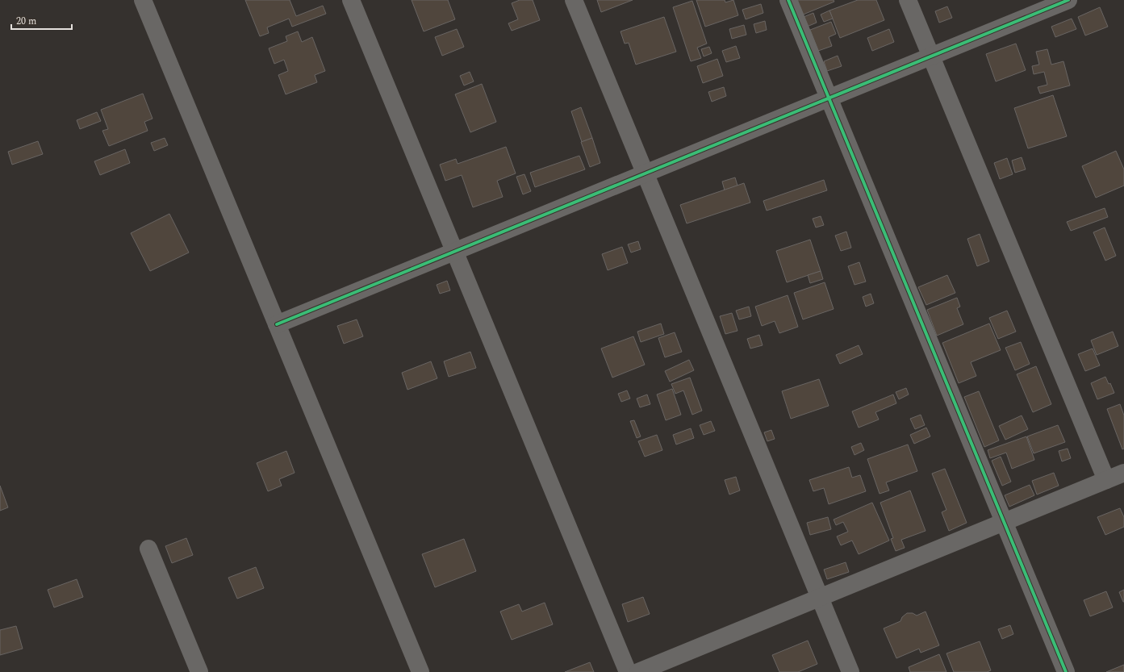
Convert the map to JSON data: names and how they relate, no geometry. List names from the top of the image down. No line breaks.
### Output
{"scale_bar":"20 m"}
